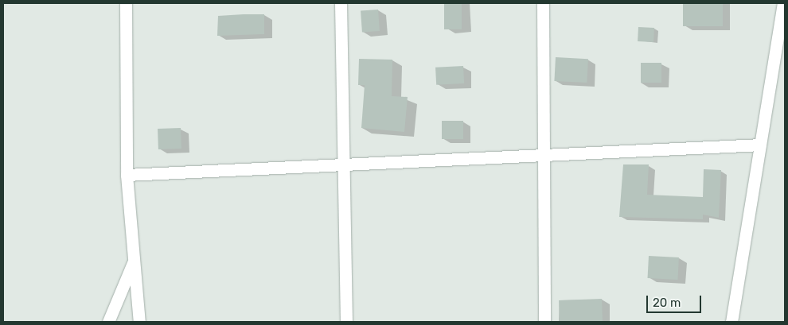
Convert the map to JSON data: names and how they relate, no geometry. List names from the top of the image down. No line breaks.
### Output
{"scale_bar":"20 m"}
